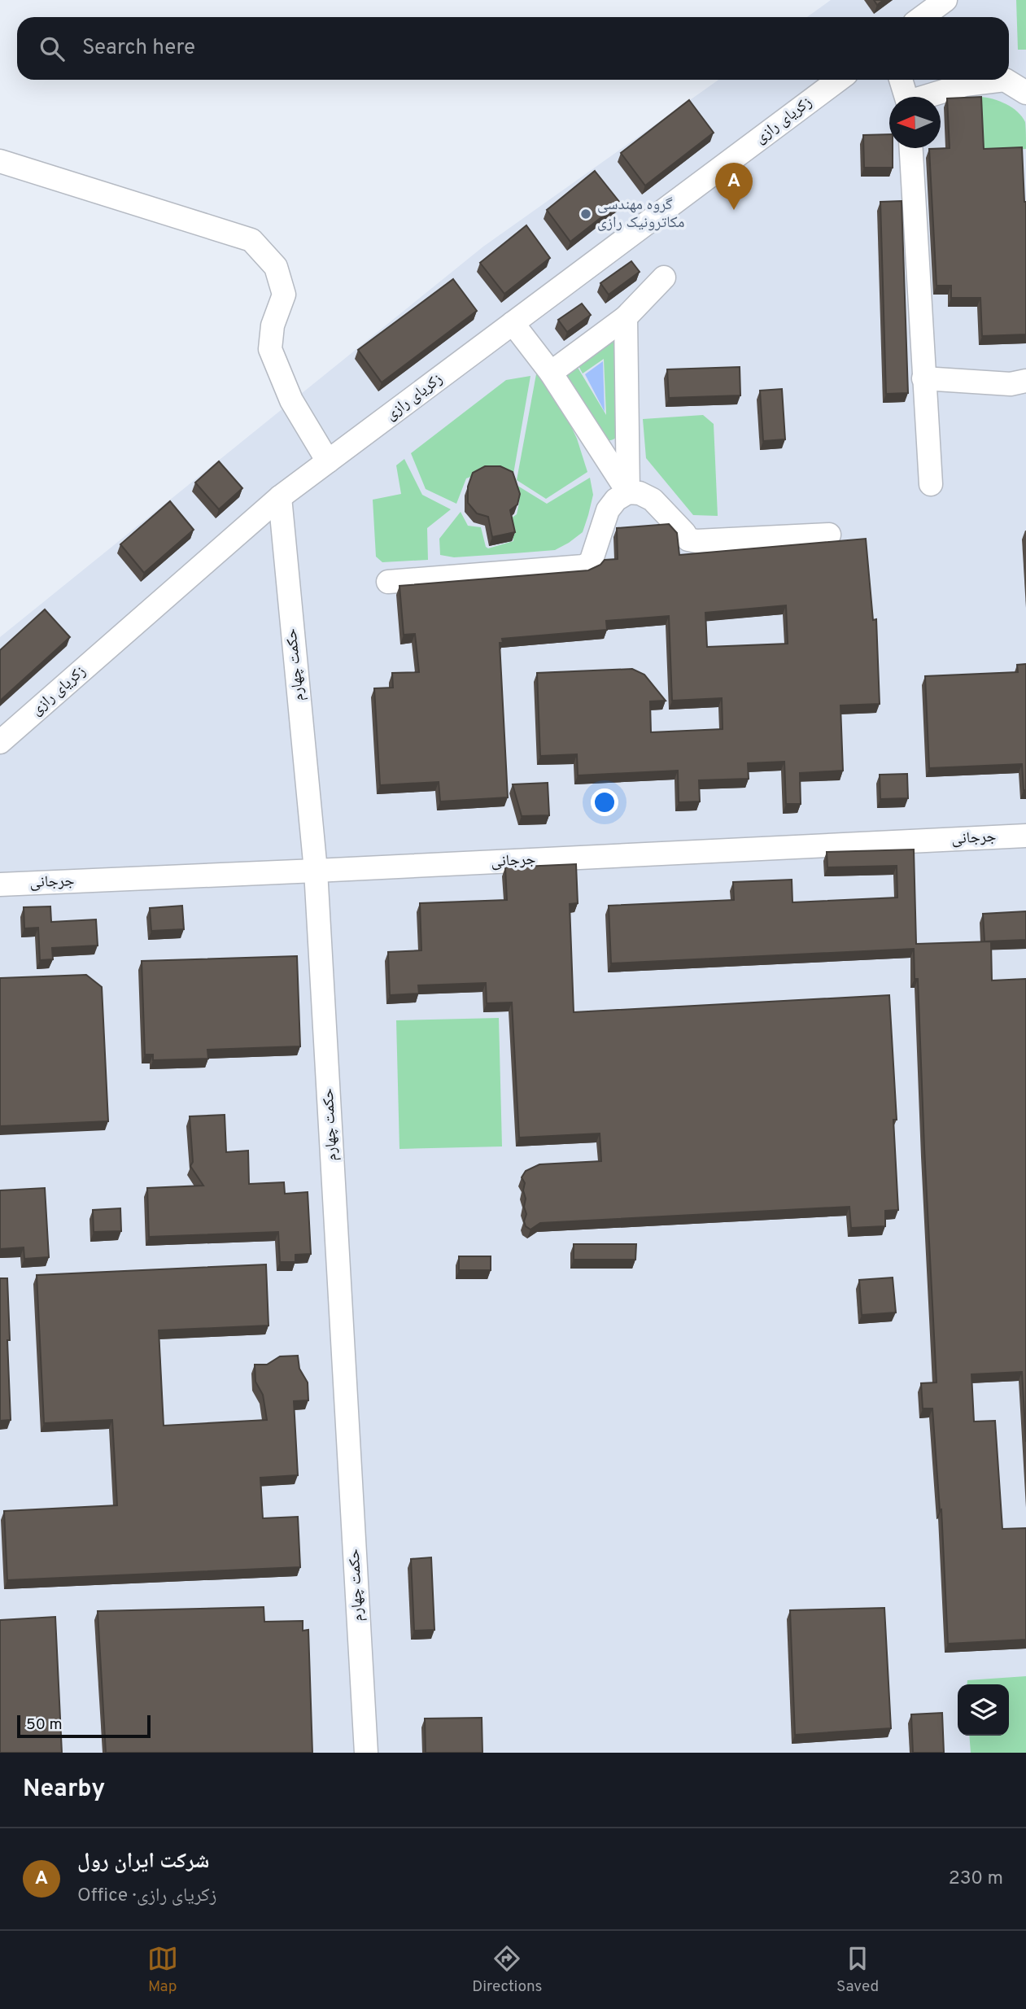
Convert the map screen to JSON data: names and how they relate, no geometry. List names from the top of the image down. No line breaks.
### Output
{"streets":{"street":["زکریای رازی","حکمت چهارم","جرجانی"]},"crossings":[["زکریای رازی","حکمت چهارم"],["حکمت چهارم","جرجانی"]],"places":["گروه مهندسی مکاترونیک رازی"],"scale_bar":"50 m","north":"left","page":{"search":"Search here","pins":"A","scale":"50 m","heading":"Nearby","list":[{"mark":"A","name":"شرکت ایران رول","note":"Office · زکریای رازی","value":"230 m"}],"nav":["Map","Directions","Saved"]}}
